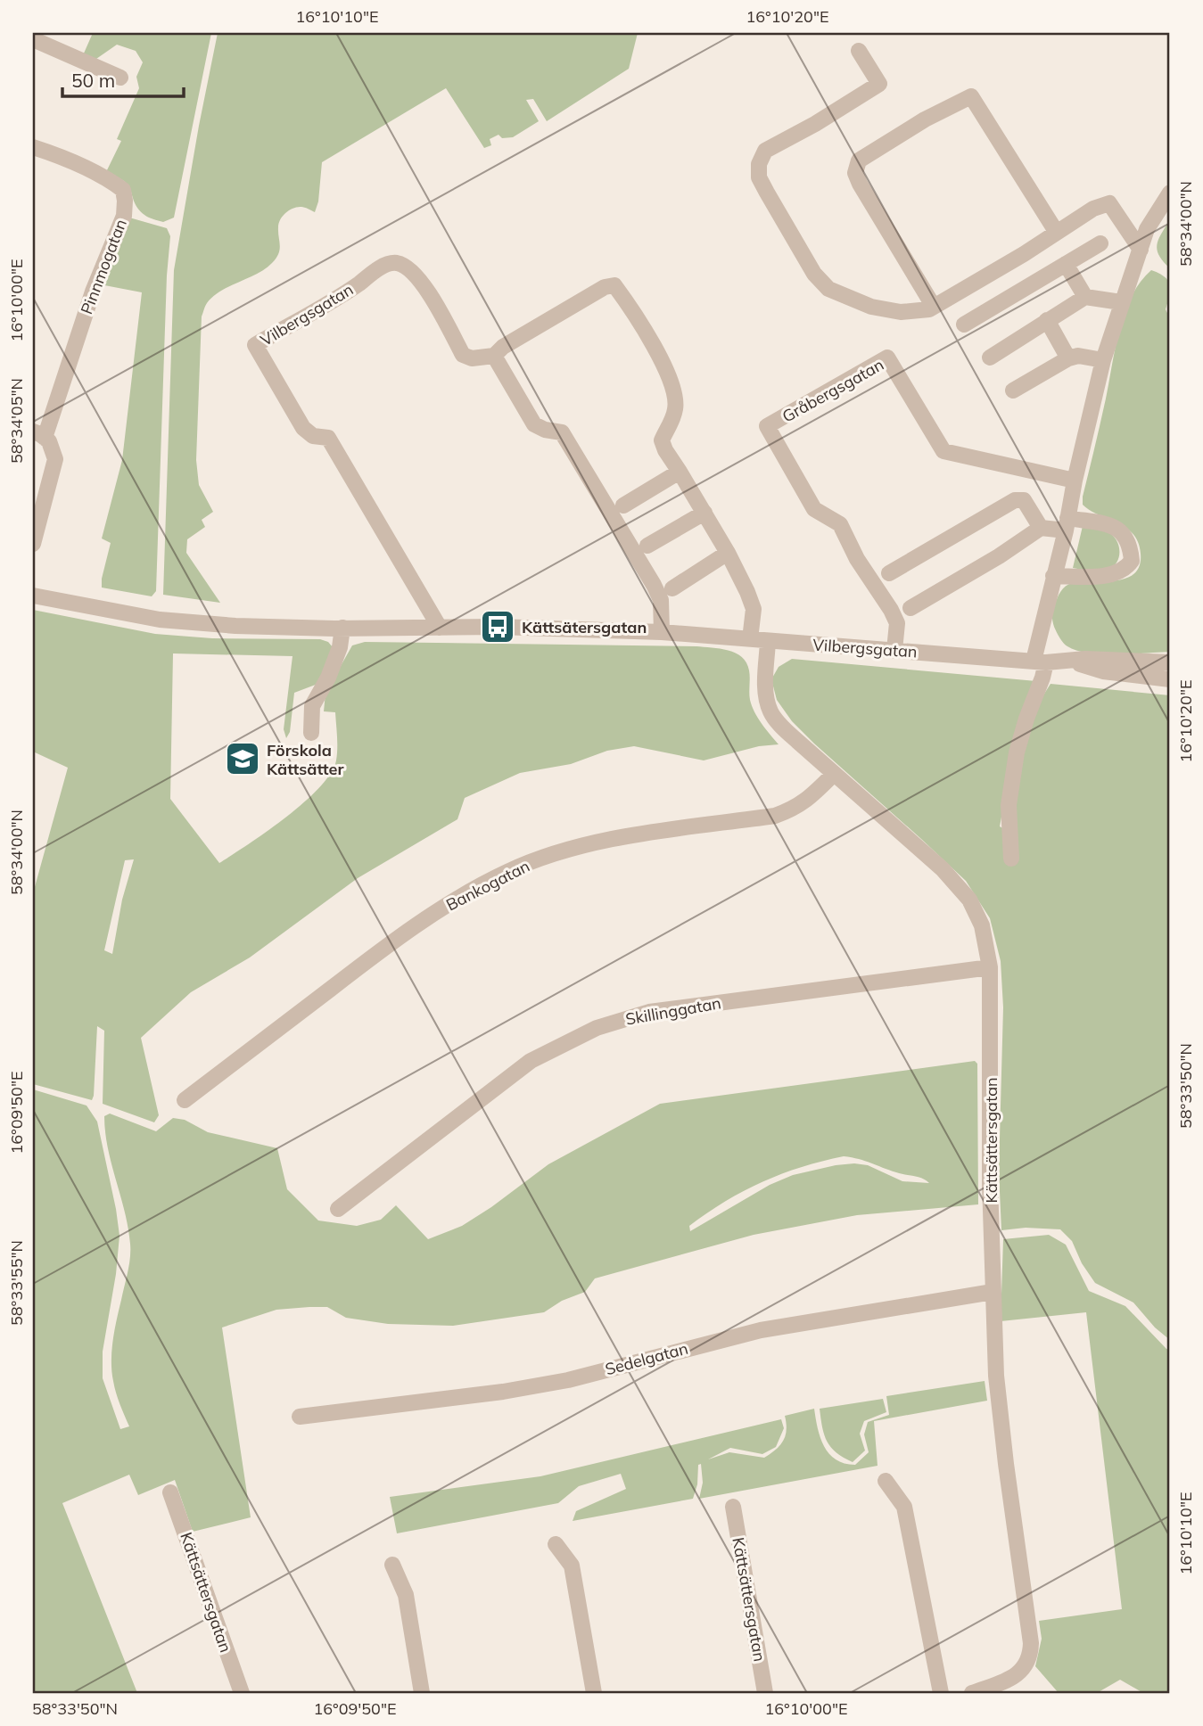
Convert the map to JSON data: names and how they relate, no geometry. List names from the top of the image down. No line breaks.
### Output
{"streets":{"street":["Pinnmogatan","Vilbergsgatan","Gråbergsgatan","Bankogatan","Skillinggatan","Kättsättersgatan","Sedelgatan"]},"crossings":[["Vilbergsgatan","Gråbergsgatan"],["Vilbergsgatan","Kättsättersgatan"],["Bankogatan","Kättsättersgatan"],["Skillinggatan","Kättsättersgatan"],["Kättsättersgatan","Sedelgatan"]],"places":{"bus stop":["Kättsätersgatan"],"school or university":["Förskola Kättsätter"]},"scale_bar":"50 m","coordinates":["16°10'10\"E","16°10'20\"E","58°34'00\"N","16°10'00\"E","58°34'05\"N","58°33'50\"N","16°09'50\"E","58°33'55\"N"]}
